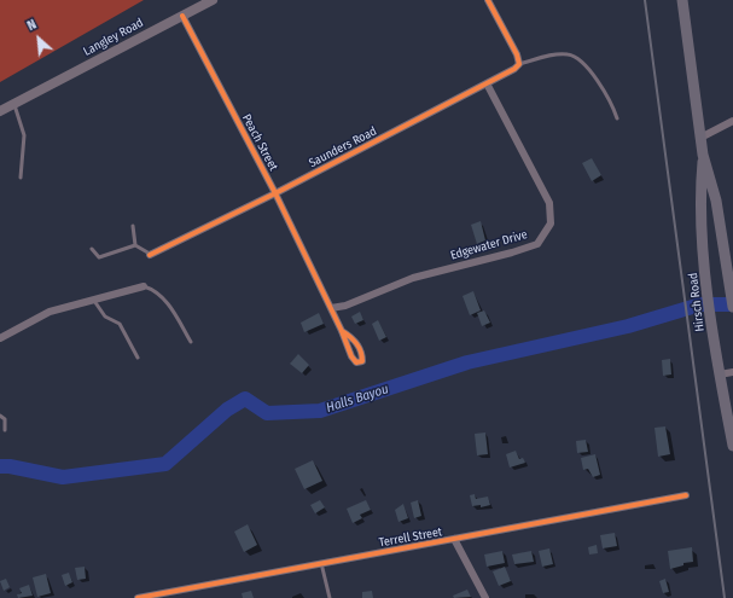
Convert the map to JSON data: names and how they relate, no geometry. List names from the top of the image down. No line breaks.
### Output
{"streets":{"main road":["Hirsch Road"],"street":["Langley Road","Peach Street","Saunders Road","Edgewater Drive","Terrell Street"]},"crossings":[["Langley Road","Peach Street"],["Peach Street","Saunders Road"],["Peach Street","Edgewater Drive"],["Saunders Road","Edgewater Drive"]],"water":["Halls Bayou"],"north":"top left"}
